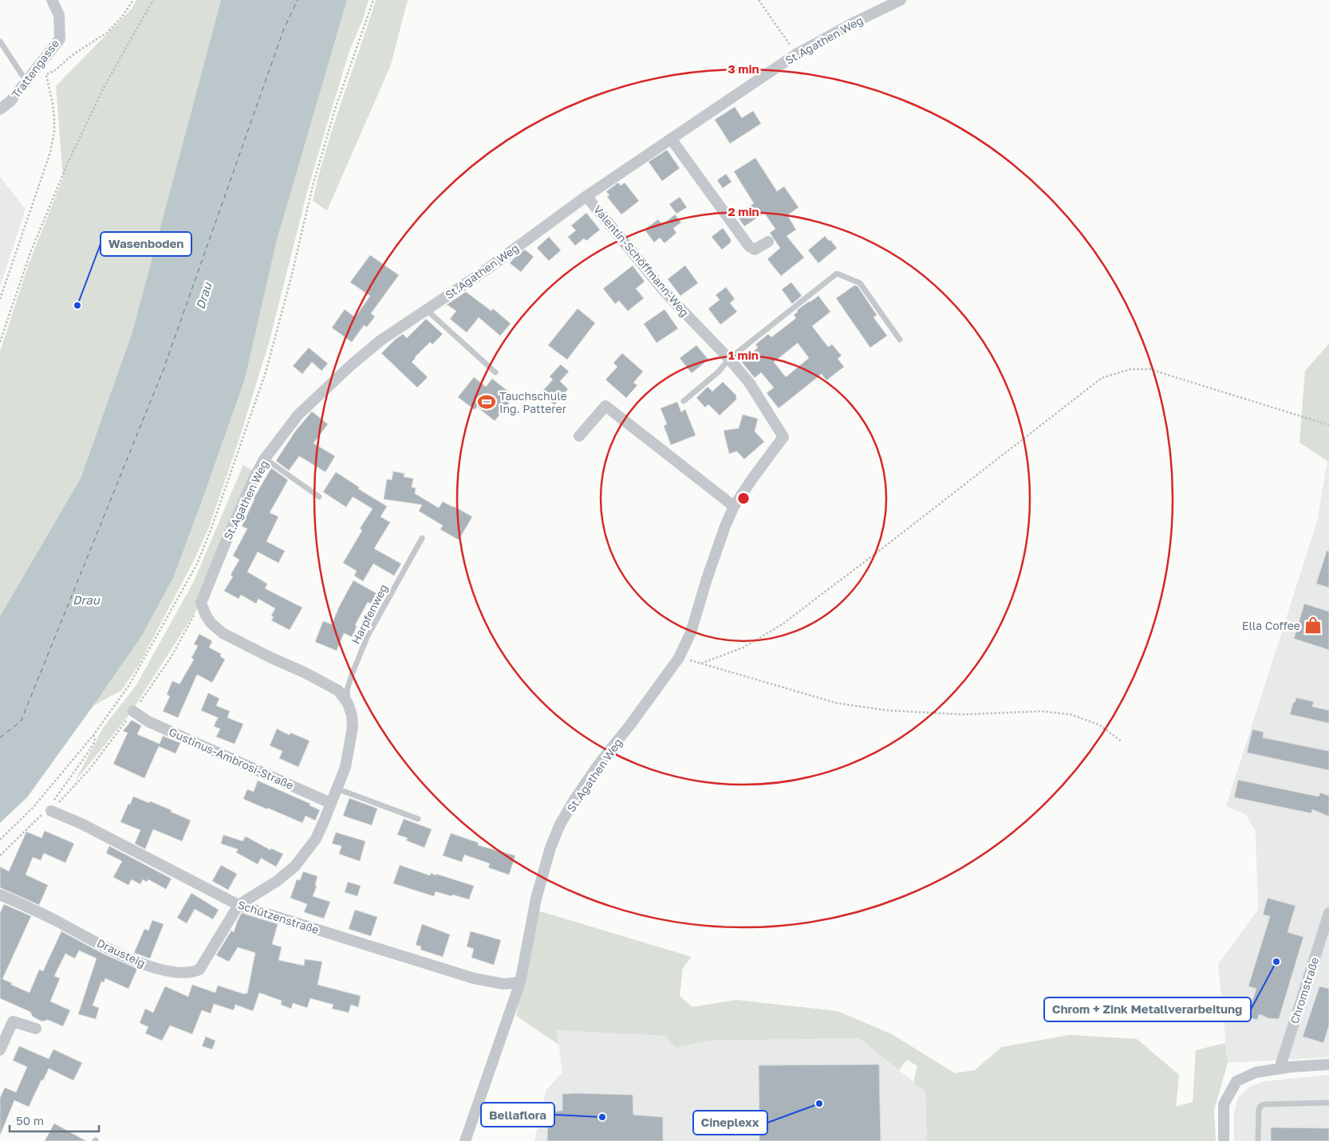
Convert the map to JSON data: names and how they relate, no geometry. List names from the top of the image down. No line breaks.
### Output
{"streets":{"street":["St.Agathen Weg","Trattengasse","Valentin-Schöffmann-Weg","Gustinus-Ambrosi-Straße","Schützenstraße","Drausteig","Chromstraße"],"lane":["Harpfenweg"]},"crossings":[["St.Agathen Weg","Valentin-Schöffmann-Weg"],["St.Agathen Weg","Schützenstraße"],["Schützenstraße","Drausteig"]],"water":["Drau"],"places":{"other":["Wasenboden","Chrom + Zink Metallverarbeitung","Cineplexx","Bellaflora"],"sports":["Tauchschule Ing. Patterer"],"shop":["Ella Coffee"]},"scale_bar":"50 m","rings":["3 min","2 min","1 min"]}
